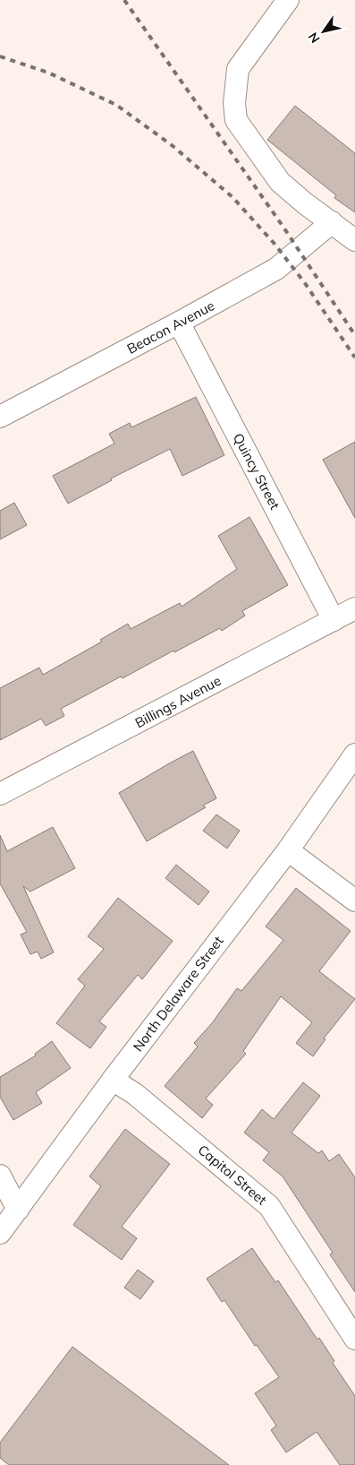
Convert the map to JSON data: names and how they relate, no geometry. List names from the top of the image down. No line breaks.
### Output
{"streets":{"street":["Beacon Avenue","Quincy Street","Billings Avenue","North Delaware Street","Capitol Street"]},"crossings":[["Beacon Avenue","Quincy Street"],["Quincy Street","Billings Avenue"],["North Delaware Street","Capitol Street"]],"north":"bottom left"}
